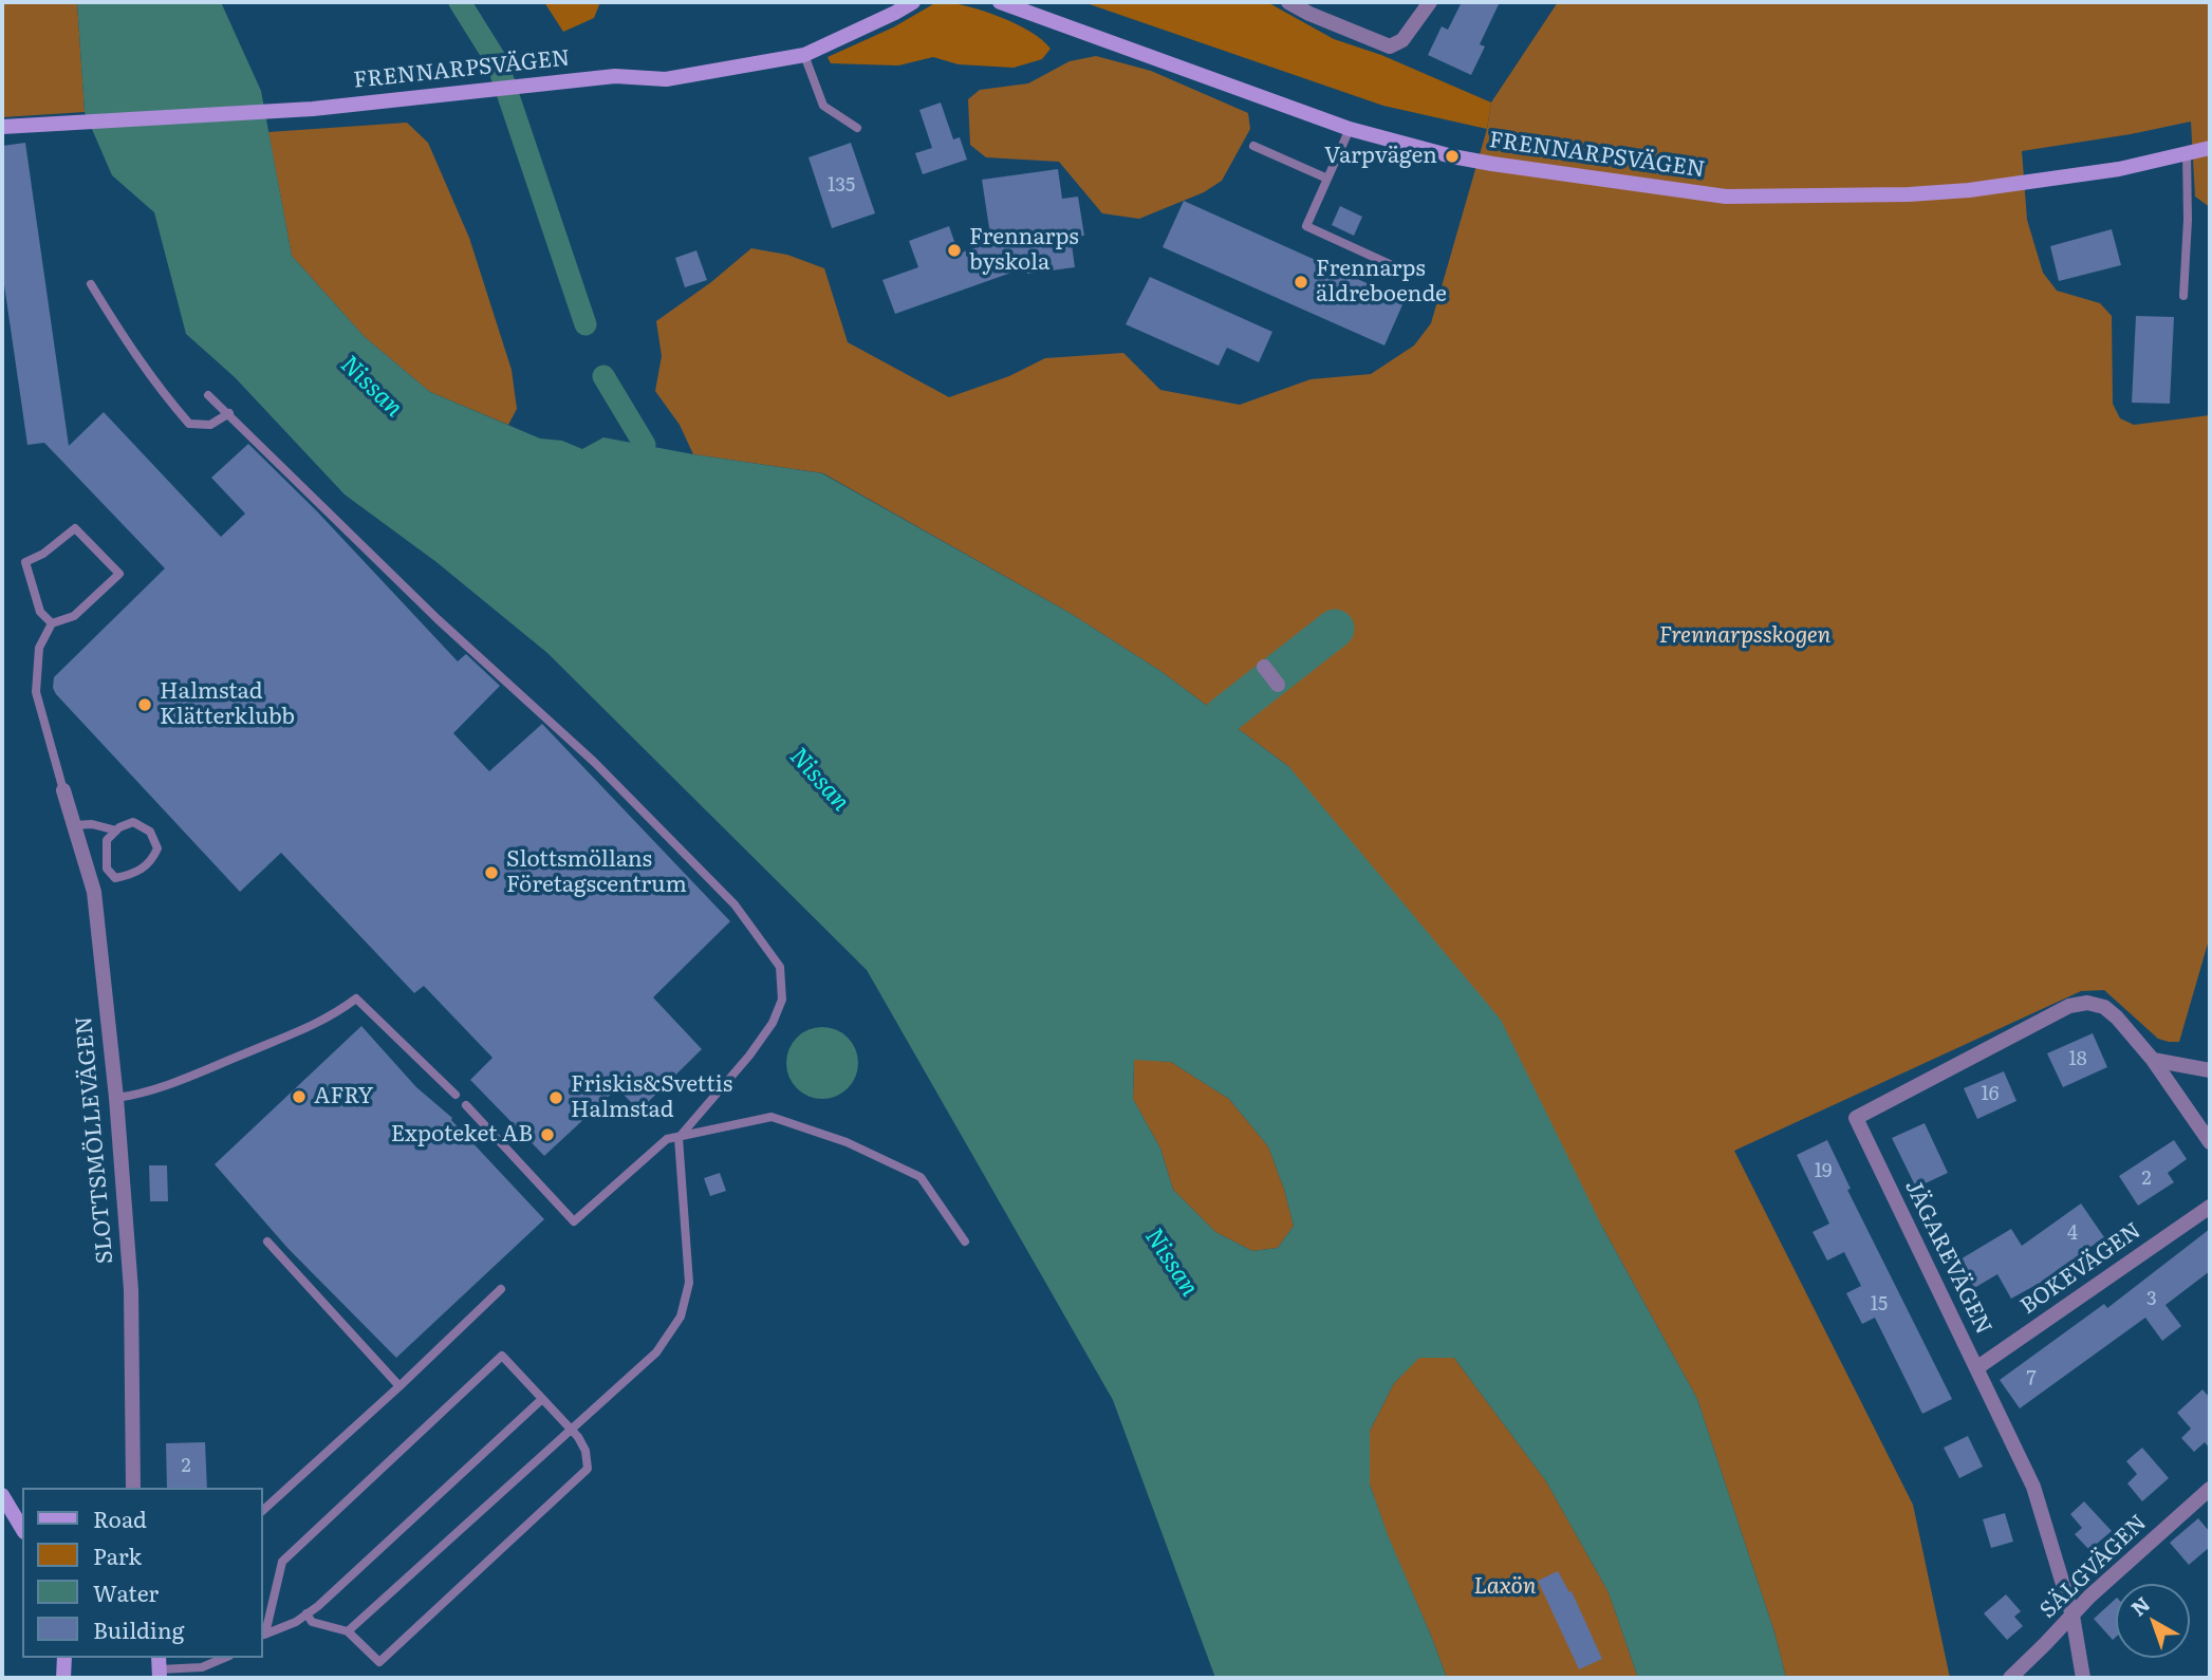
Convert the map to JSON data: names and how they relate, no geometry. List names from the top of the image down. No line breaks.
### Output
{"streets":{"street":["FRENNARPSVÄGEN","SLOTTSMÖLLEVÄGEN","JÄGAREVÄGEN","BOKEVÄGEN","SÄLGVÄGEN"]},"crossings":[["JÄGAREVÄGEN","BOKEVÄGEN"],["JÄGAREVÄGEN","SÄLGVÄGEN"]],"water":["Nissan"],"parks":["Frennarpsskogen","Laxön"],"places":["Varpvägen","Frennarps byskola","Frennarps äldreboende","Halmstad Klätterklubb","Slottsmöllans Företagscentrum","AFRY","Friskis&Svettis Halmstad","Expoteket AB"],"house_numbers":["135","18","16","19","2","4","3","15","7","2"],"legend":["Road","Park","Water","Building"],"north":"top left"}
